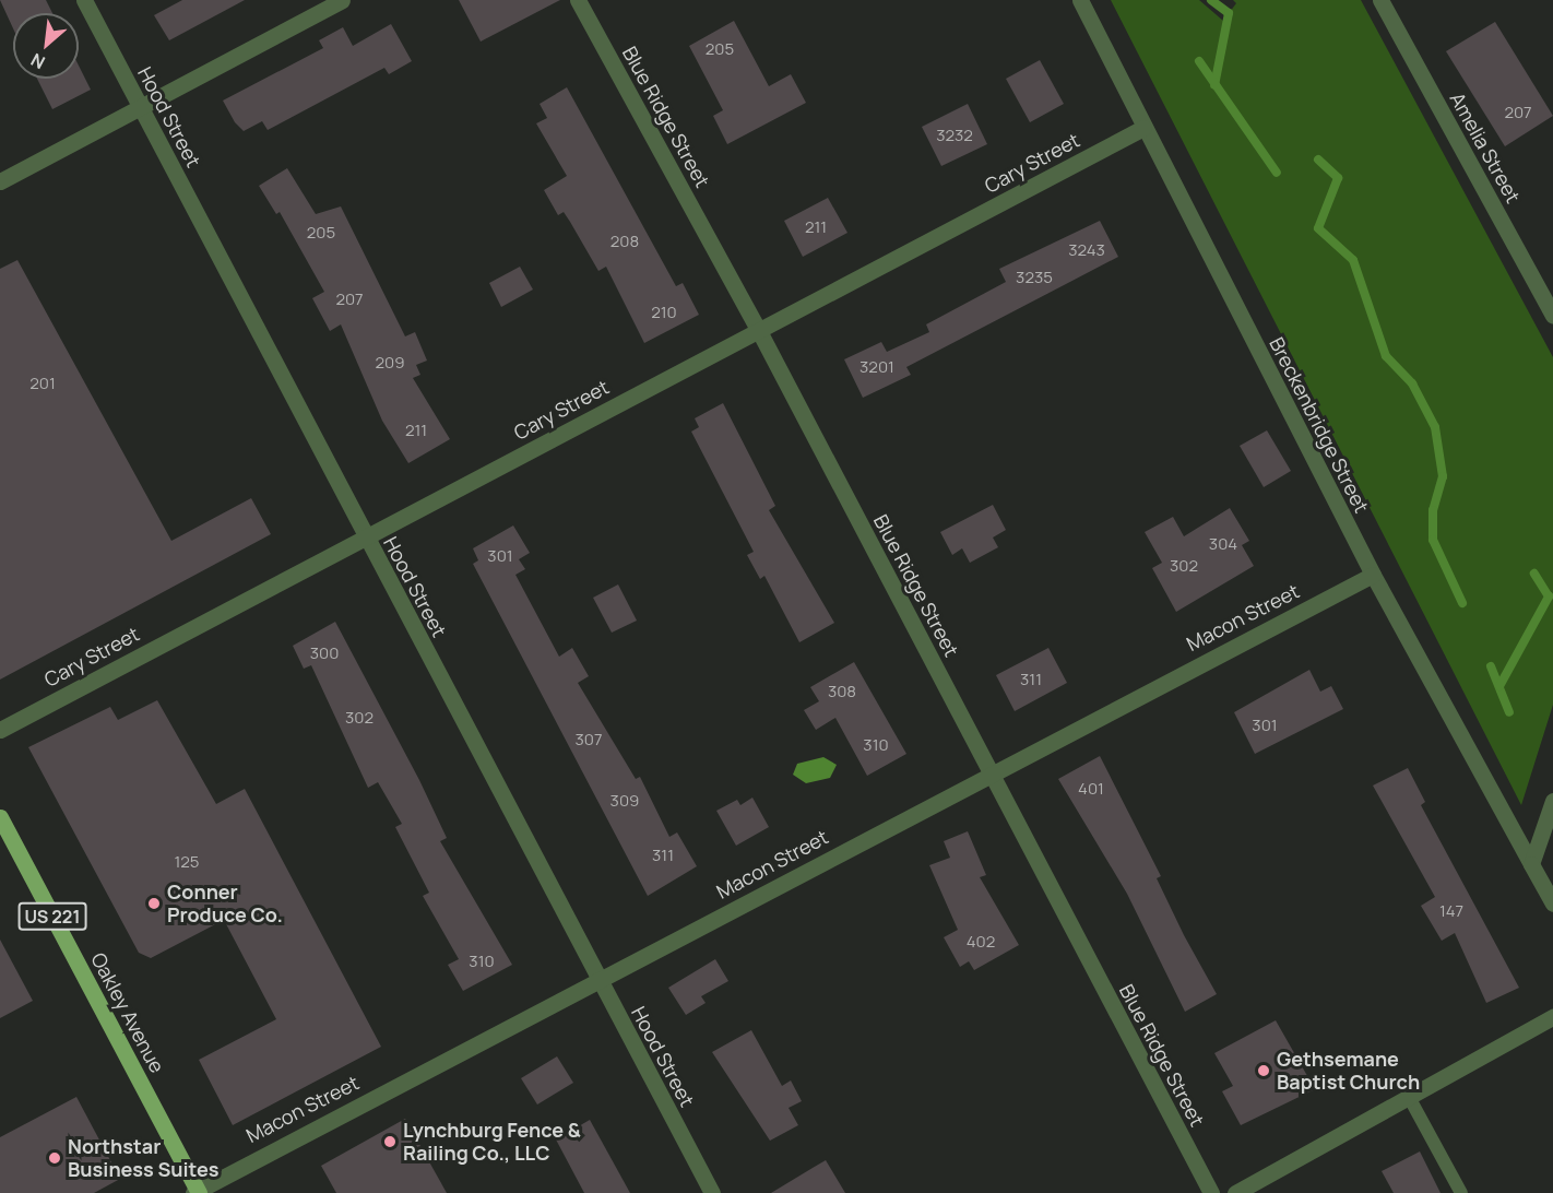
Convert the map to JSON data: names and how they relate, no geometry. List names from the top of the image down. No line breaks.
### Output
{"streets":{"main road":["US 221","Oakley Avenue"],"street":["Hood Street","Blue Ridge Street","Amelia Street","Cary Street","Breckenbridge Street","Macon Street"]},"crossings":[["Hood Street","Cary Street"],["Hood Street","Macon Street"],["Blue Ridge Street","Cary Street"],["Blue Ridge Street","Macon Street"],["Cary Street","Breckenbridge Street"],["Breckenbridge Street","Macon Street"],["Macon Street","Oakley Avenue"]],"places":["Conner Produce Co.","Gethsemane Baptist Church","Lynchburg Fence & Railing Co., LLC","Northstar Business Suites"],"house_numbers":["205","207","3232","211","205","208","3243","3235","207","210","209","3201","201","211","304","301","302","300","311","308","302","301","307","310","401","309","311","125","147","402","310"],"north":"bottom left"}
